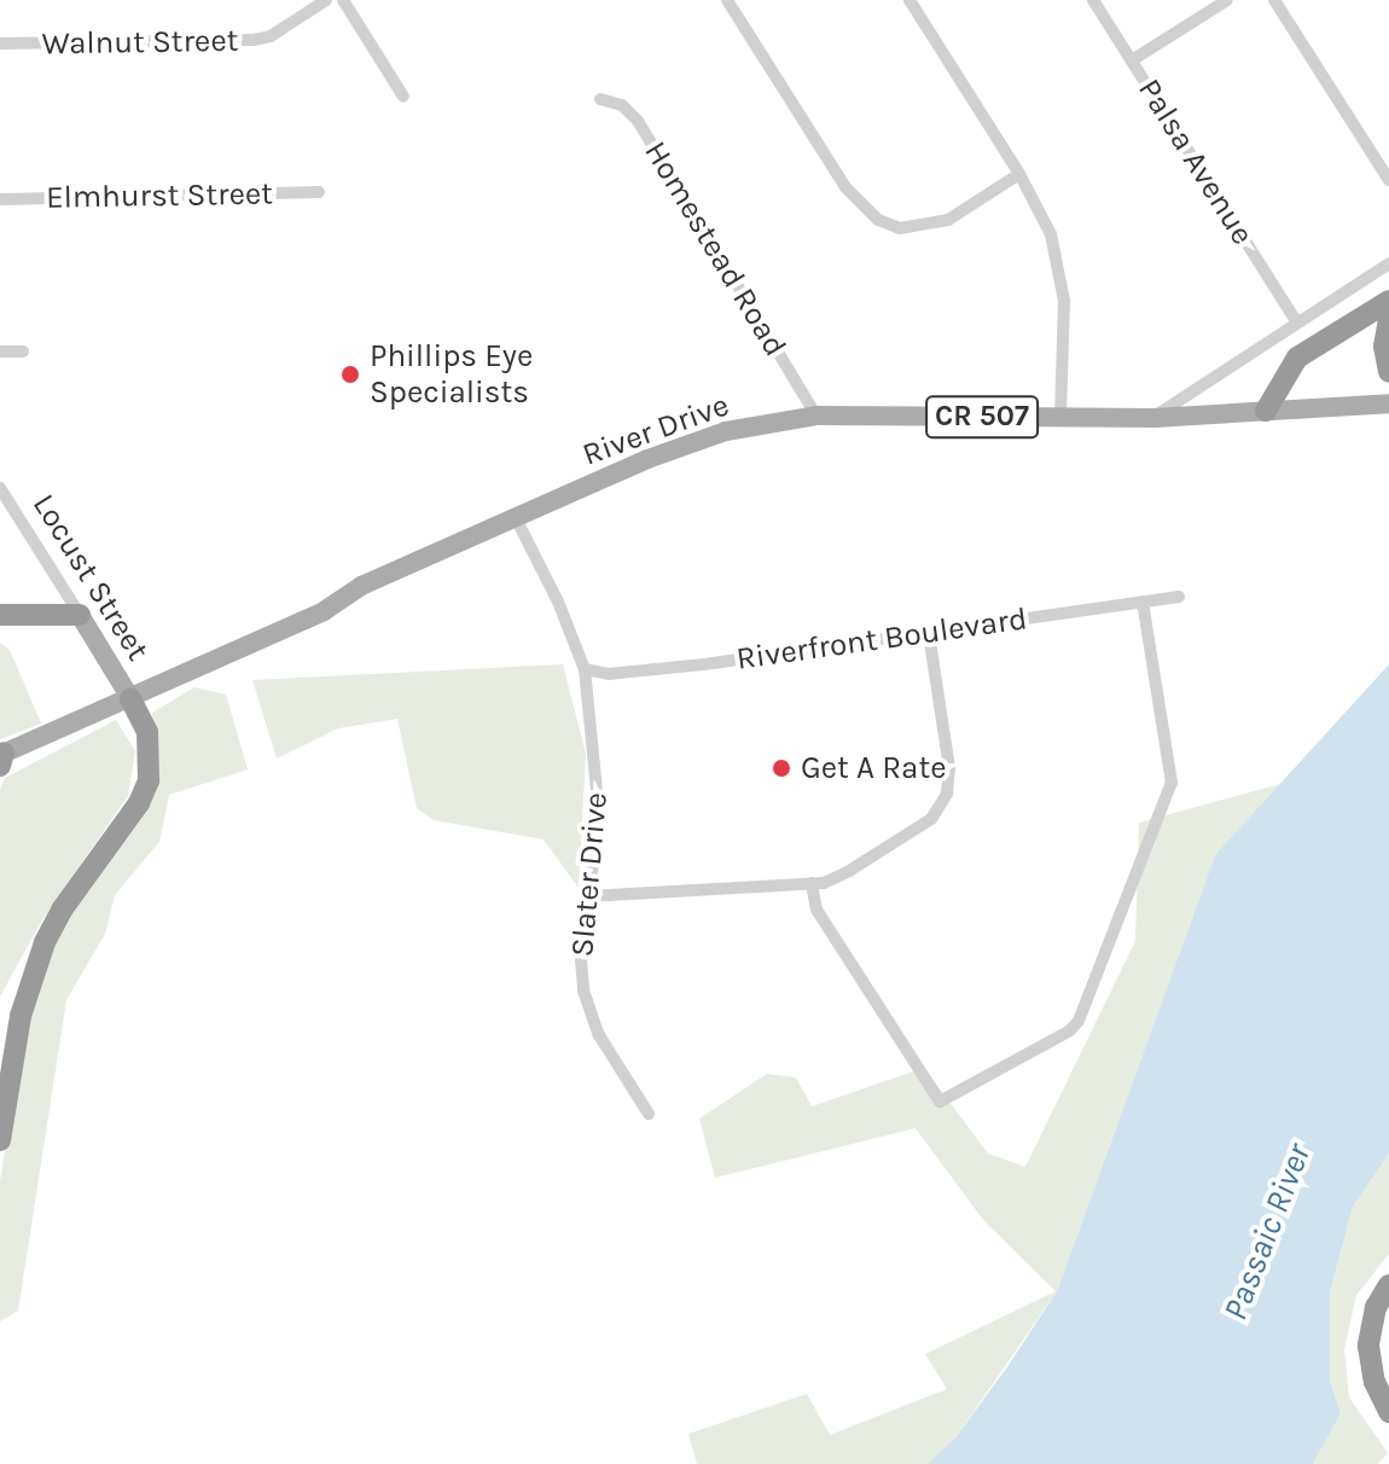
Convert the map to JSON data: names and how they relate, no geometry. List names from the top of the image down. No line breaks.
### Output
{"streets":{"main road":["CR 507","River Drive","Locust Street"],"street":["Walnut Street","Palsa Avenue","Elmhurst Street","Homestead Road","Riverfront Boulevard","Slater Drive"]},"crossings":[["Homestead Road","River Drive"],["River Drive","Locust Street"],["River Drive","Slater Drive"],["Riverfront Boulevard","Slater Drive"]],"water":["Passaic River"],"places":["Phillips Eye Specialists","Get A Rate"]}
